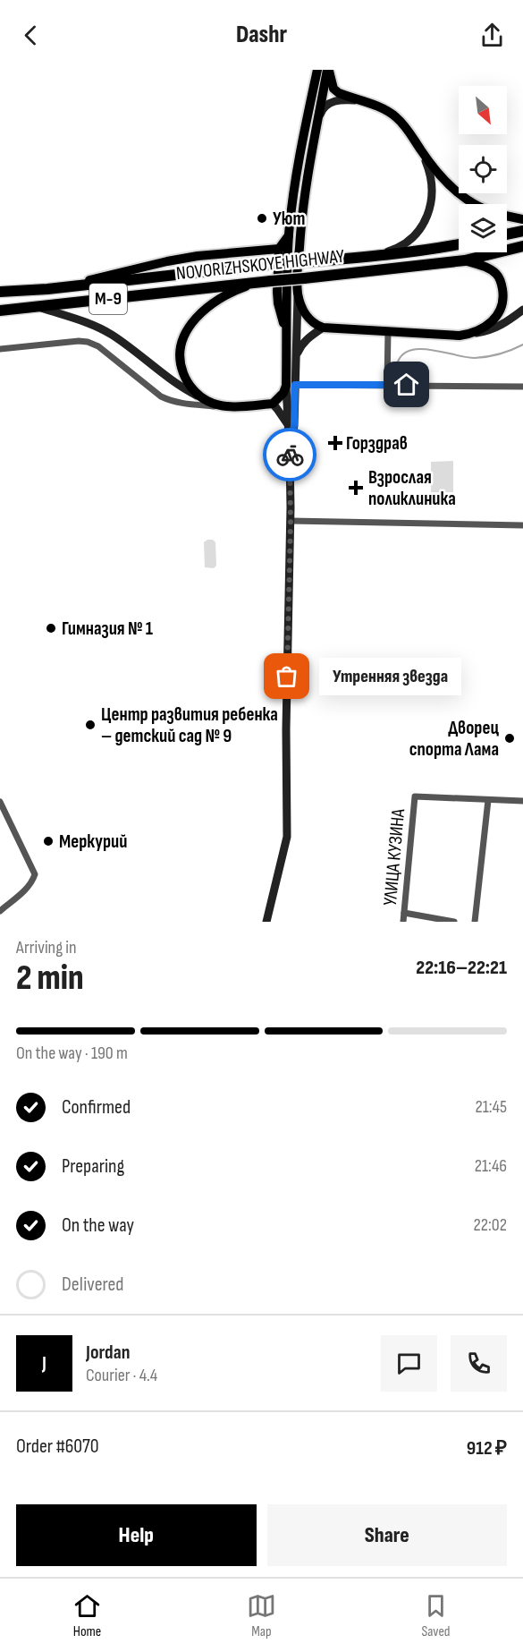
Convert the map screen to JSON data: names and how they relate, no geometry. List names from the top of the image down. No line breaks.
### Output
{"streets":{"highway":["NOVORIZHSKOYE HIGHWAY","М-9"],"street":["УЛИЦА КУЗИНА"]},"crossings":[["NOVORIZHSKOYE HIGHWAY","М-9"]],"places":{"other":["Уют","Гимназия № 1","Утренняя звезда","Центр развития ребенка – детский сад № 9","Дворец спорта Лама","Меркурий"],"health":["Горздрав","Взрослая поликлиника"]},"north":"bottom right","page":{"header":"Dashr","bubble":"Утренняя звезда","heading":["2 min","Arriving in","22:16–22:21"],"panel":["Jordan","Courier · 4.4","Order #6070","912 ₽"],"bar":"On the way · 190 m","list":[["Confirmed","21:45"],["Preparing","21:46"],["On the way","22:02"],"Delivered"],"round":"J","buttons":["Help","Share"],"tabs":["Home","Map","Saved"]}}
